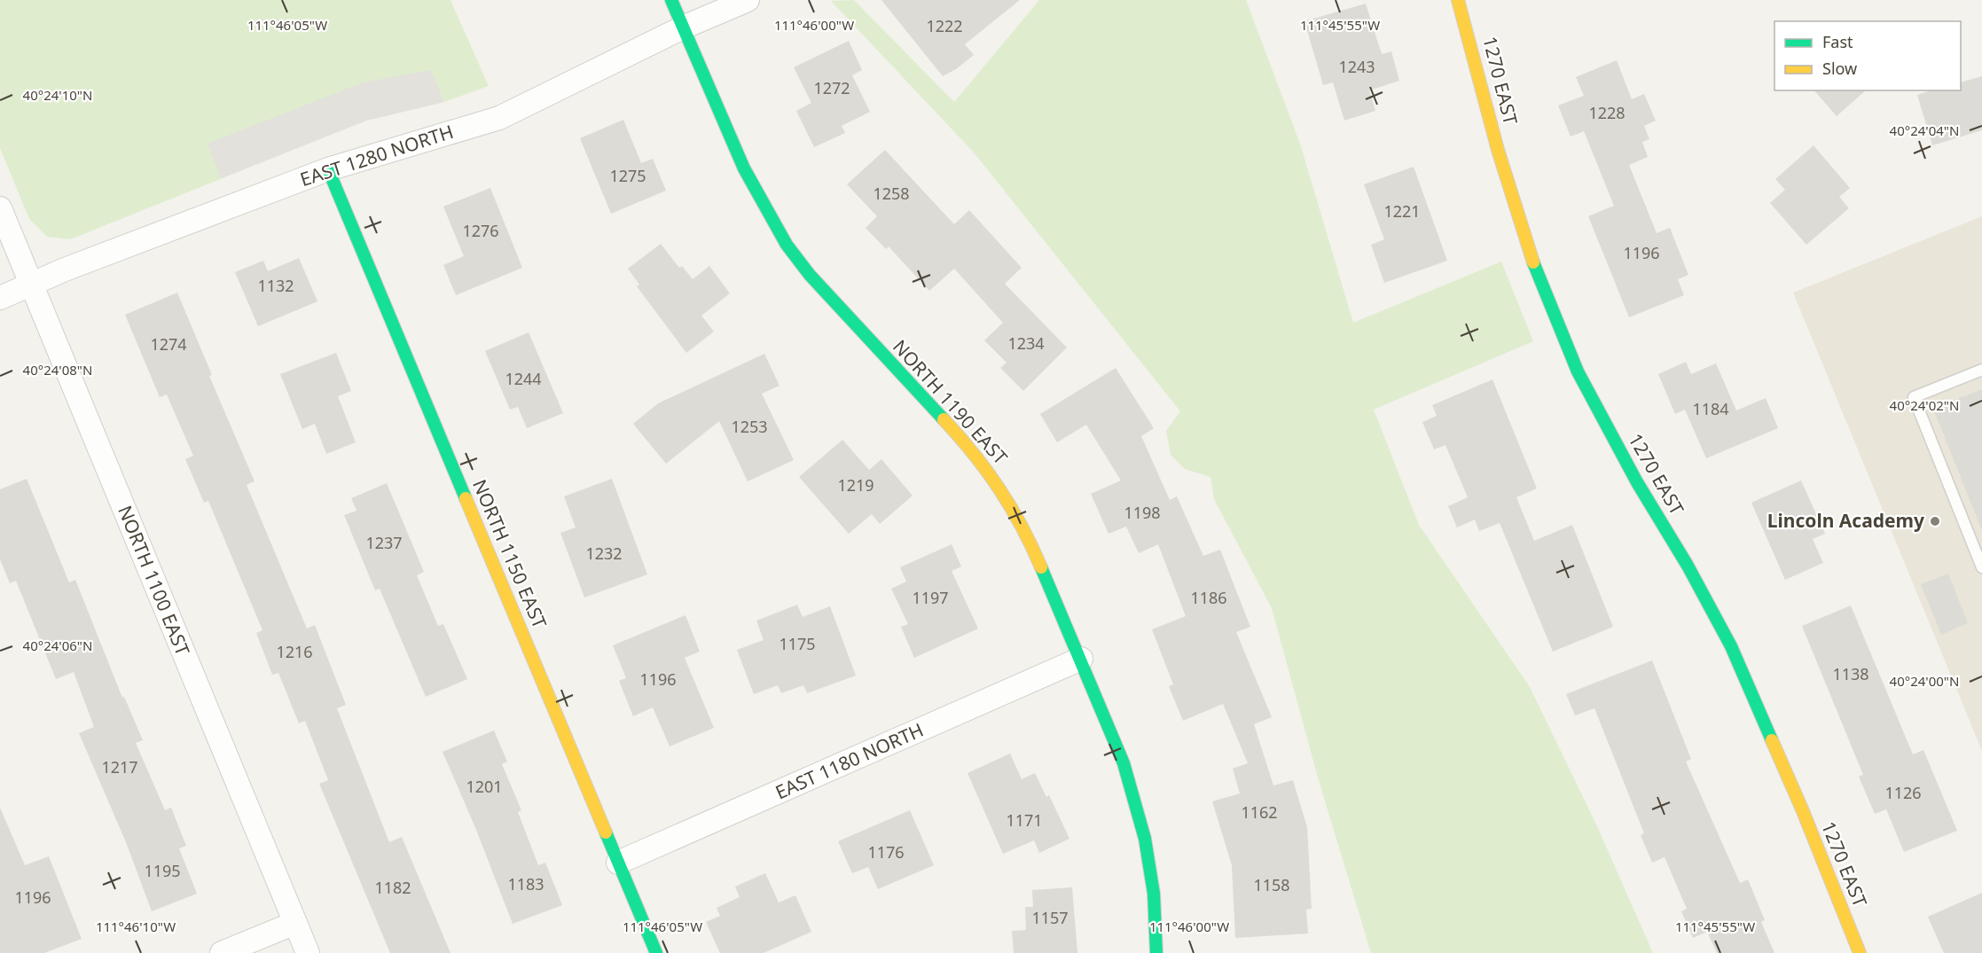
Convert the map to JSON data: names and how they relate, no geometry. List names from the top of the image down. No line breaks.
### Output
{"streets":{"street":["1270 EAST","EAST 1280 NORTH","NORTH 1190 EAST","NORTH 1150 EAST","NORTH 1100 EAST","EAST 1180 NORTH"]},"crossings":[["EAST 1280 NORTH","NORTH 1190 EAST"],["EAST 1280 NORTH","NORTH 1150 EAST"],["EAST 1280 NORTH","NORTH 1100 EAST"],["NORTH 1190 EAST","EAST 1180 NORTH"],["NORTH 1150 EAST","EAST 1180 NORTH"]],"places":["Lincoln Academy"],"house_numbers":["1222","1243","1272","1228","1275","1258","1221","1276","1196","1132","1234","1274","1244","1184","1253","1219","1198","1237","1232","1197","1186","1175","1216","1138","1196","1217","1201","1126","1162","1171","1176","1195","1183","1158","1182","1196","1157"],"legend":["Fast","Slow"],"coordinates":["111°46'05\"W","111°46'00\"W","111°45'55\"W","40°24'10\"N","40°24'04\"N","40°24'08\"N","40°24'02\"N","40°24'06\"N","40°24'00\"N","111°46'10\"W"]}
